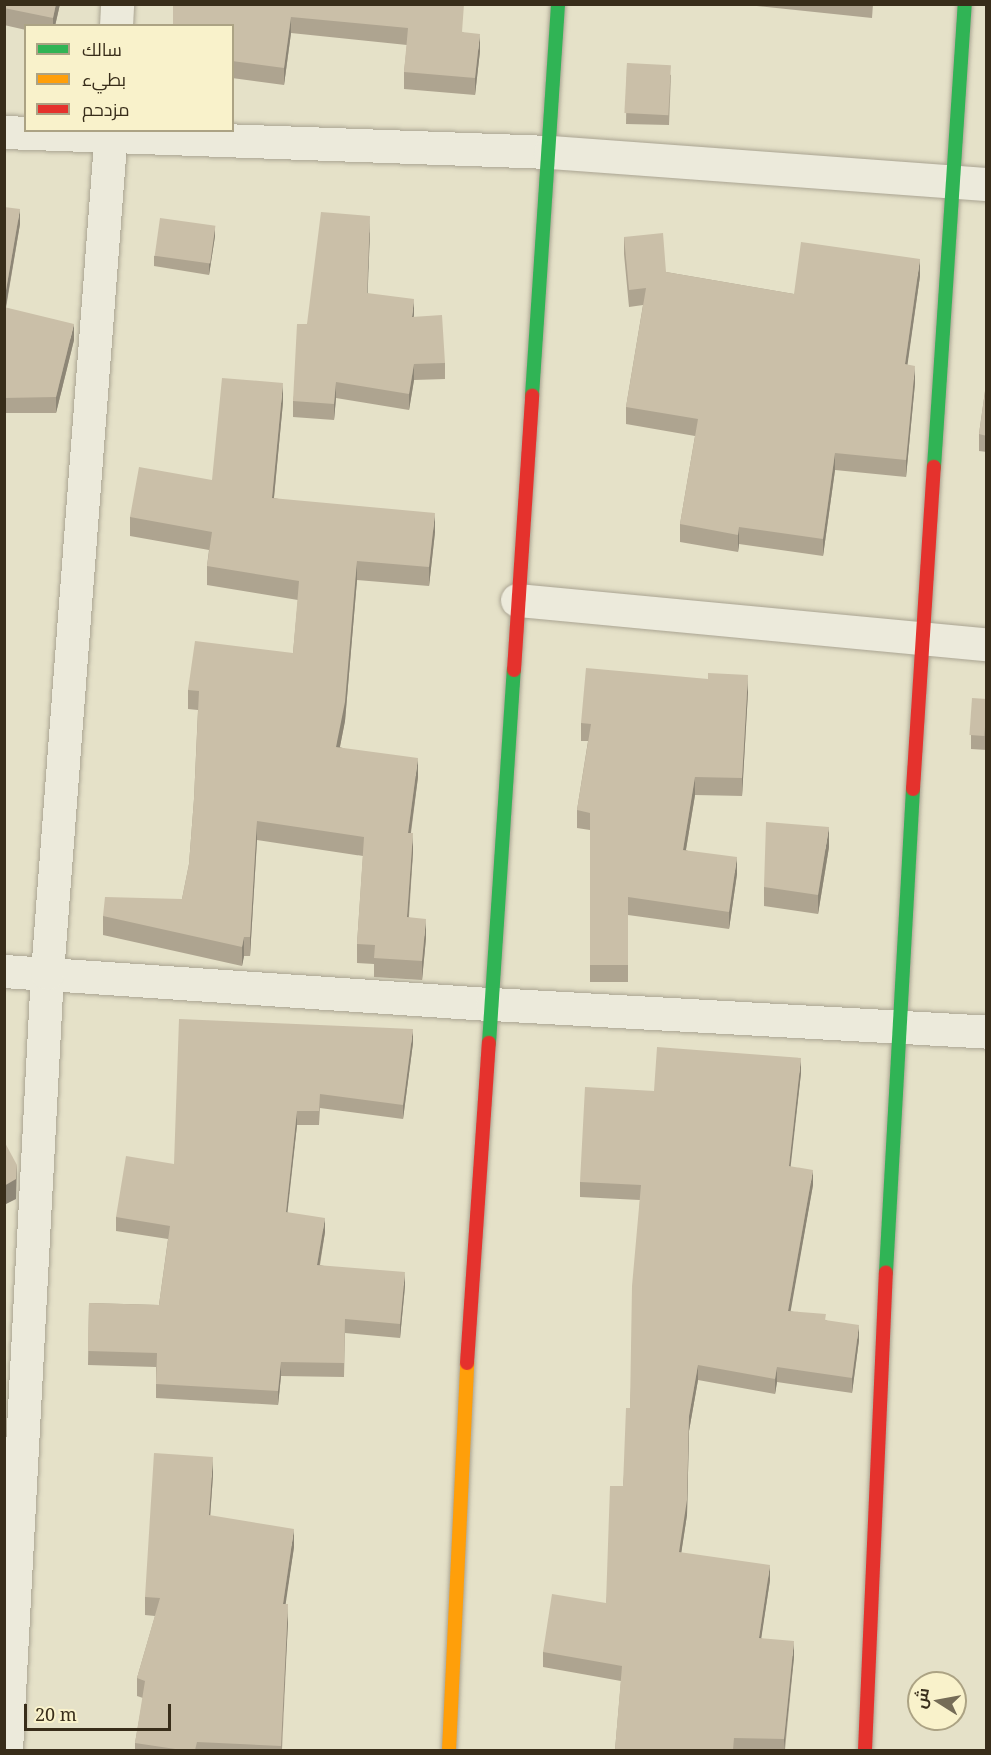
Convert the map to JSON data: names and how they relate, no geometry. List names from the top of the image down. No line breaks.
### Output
{"legend":["سالك","بطيء","مزدحم"],"scale_bar":"20 m","north":"left"}
